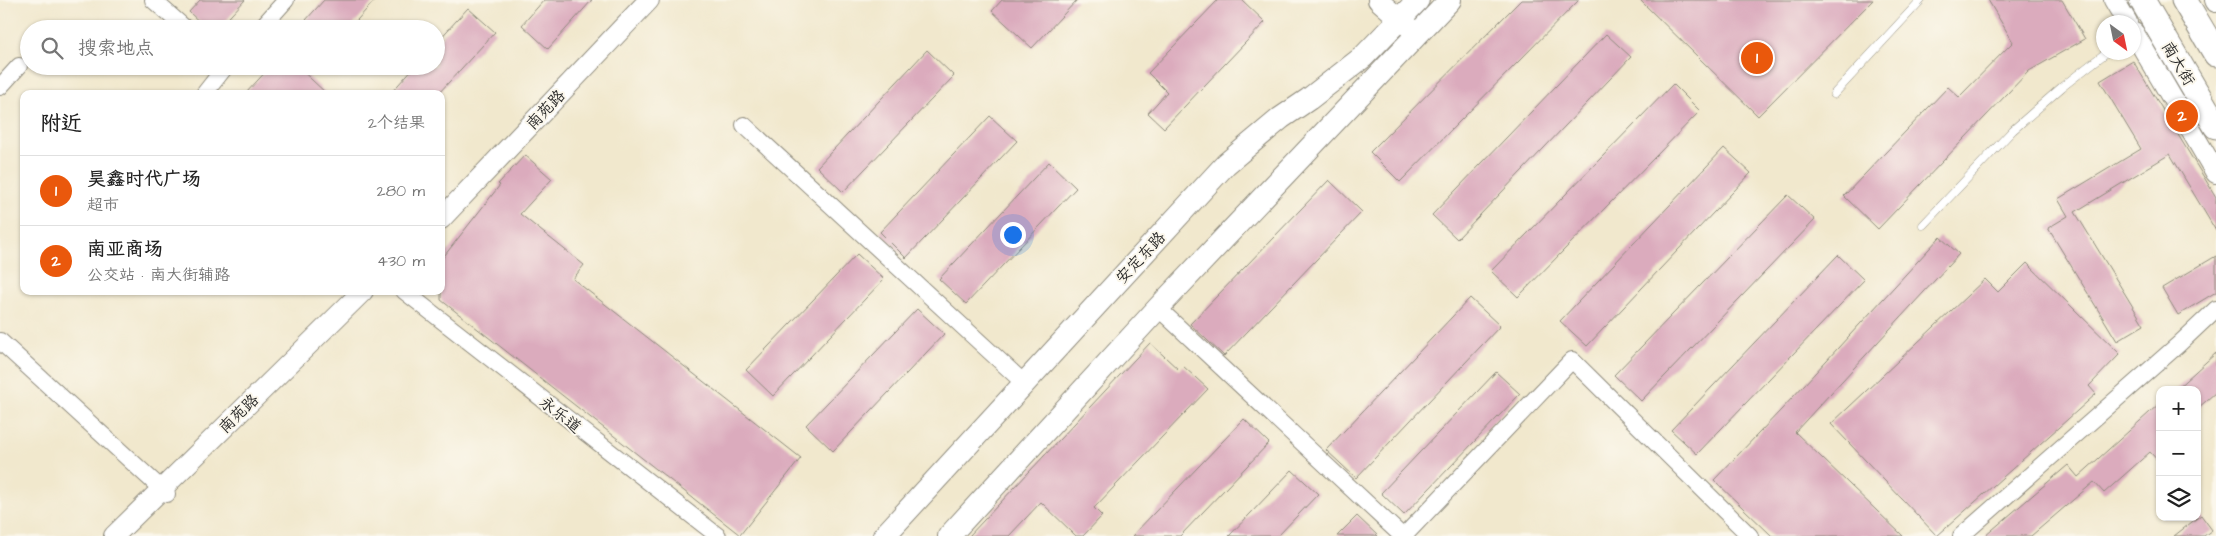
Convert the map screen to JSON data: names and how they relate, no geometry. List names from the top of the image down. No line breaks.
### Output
{"streets":{"main road":["南大街","安定东路"],"street":["南苑路","永乐道"]},"north":"bottom right","page":{"search":"搜索地点","pins":["1","2"],"heading":["附近","2个结果"],"list":[{"mark":"1","name":"昊鑫时代广场","note":"超市","value":"280 m"},{"mark":"2","name":"南亚商场","note":"公交站 · 南大街辅路","value":"430 m"}],"map_buttons":["+","−"]}}
